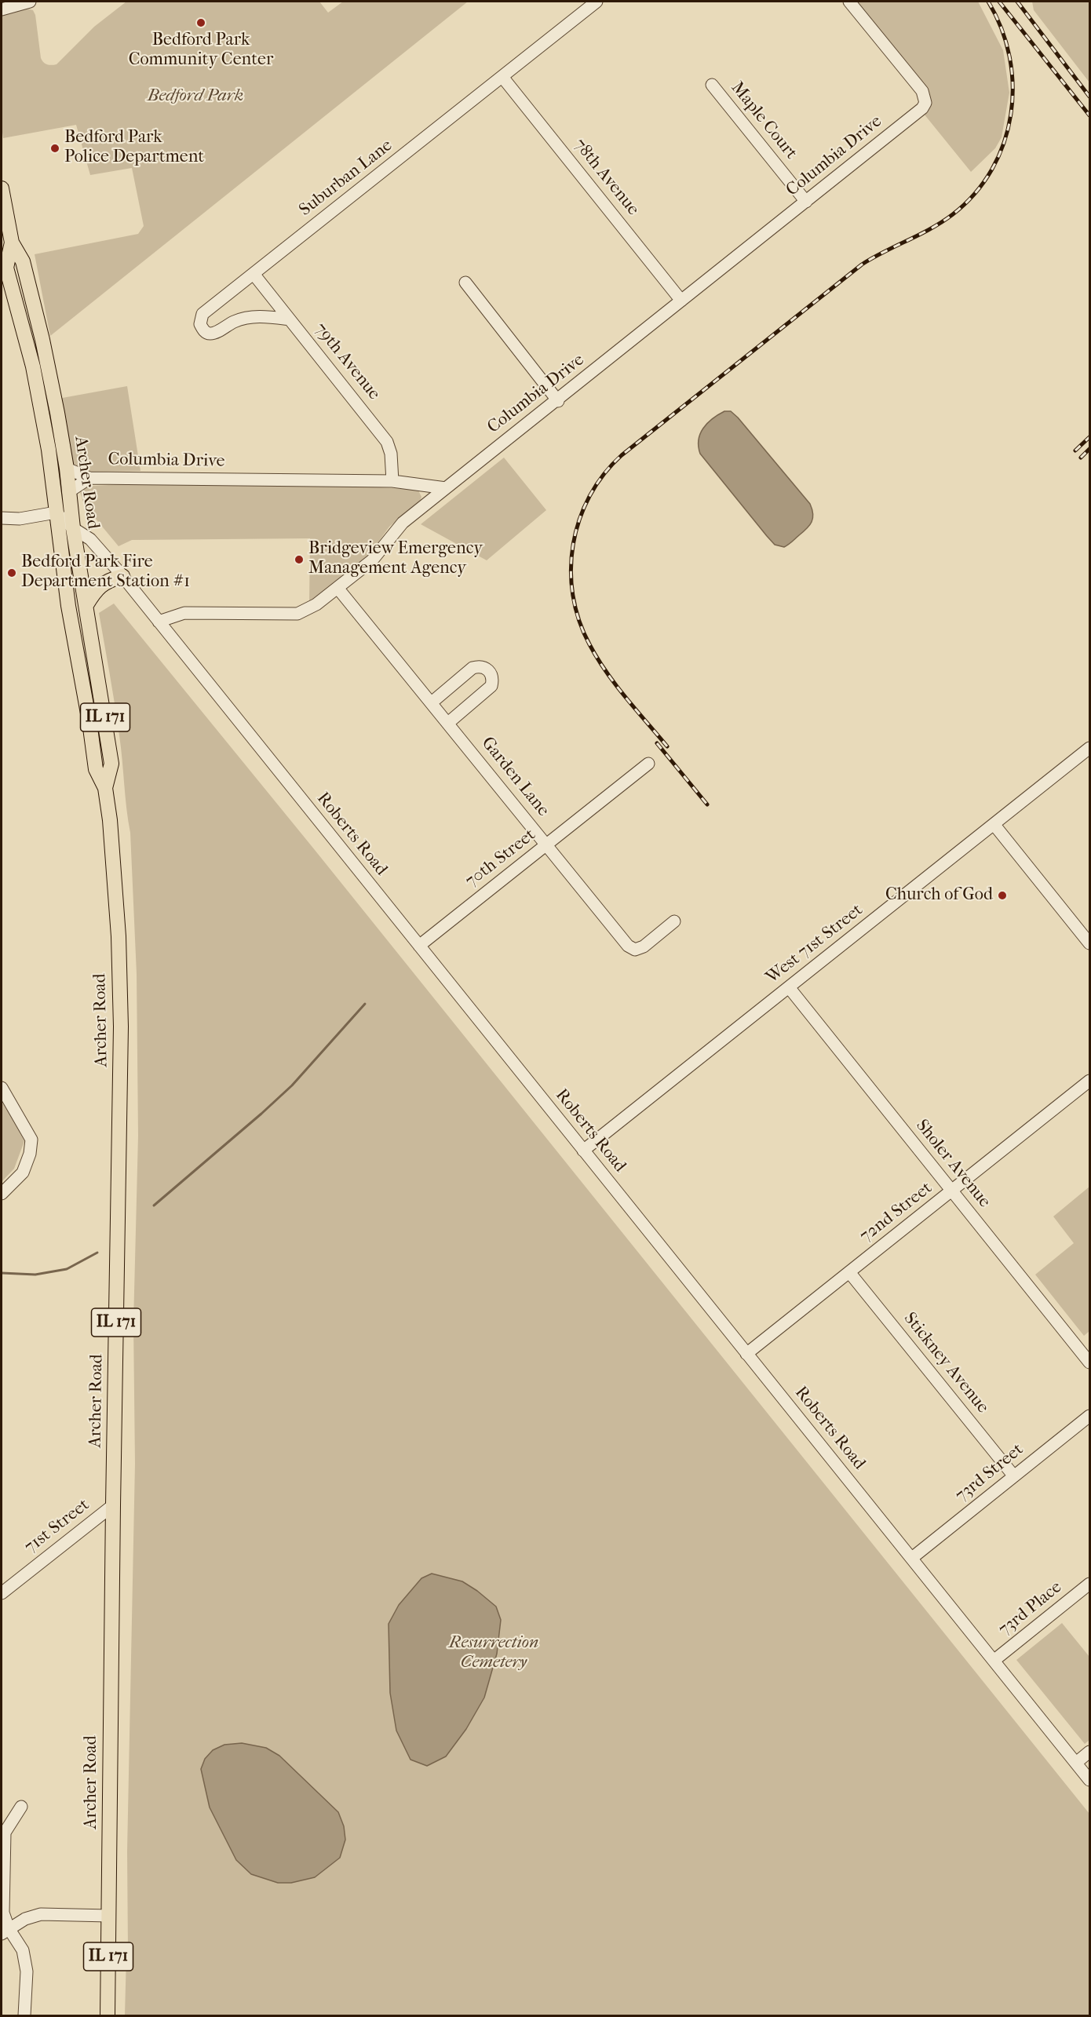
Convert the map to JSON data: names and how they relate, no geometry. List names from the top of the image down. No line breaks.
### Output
{"streets":{"main road":["Archer Road","IL 171"],"street":["Maple Court","Columbia Drive","78th Avenue","Suburban Lane","79th Avenue","Garden Lane","Roberts Road","70th Street","West 71st Street","Sholer Avenue","72nd Street","Stickney Avenue","73rd Street","71st Street","73rd Place"]},"crossings":[["Maple Court","Columbia Drive"],["Columbia Drive","78th Avenue"],["Columbia Drive","79th Avenue"],["Columbia Drive","Archer Road"],["78th Avenue","Suburban Lane"],["Suburban Lane","79th Avenue"],["Archer Road","Roberts Road"],["Archer Road","71st Street"],["Garden Lane","70th Street"],["Roberts Road","70th Street"],["Roberts Road","West 71st Street"],["Roberts Road","72nd Street"],["Roberts Road","73rd Street"],["Roberts Road","73rd Place"],["West 71st Street","Sholer Avenue"],["Sholer Avenue","72nd Street"],["72nd Street","Stickney Avenue"],["Stickney Avenue","73rd Street"]],"parks":["Bedford Park","Resurrection Cemetery"],"places":["Bedford Park Community Center","Bedford Park Police Department","Bridgeview Emergency Management Agency","Bedford Park Fire Department Station #1","Church of God"]}
